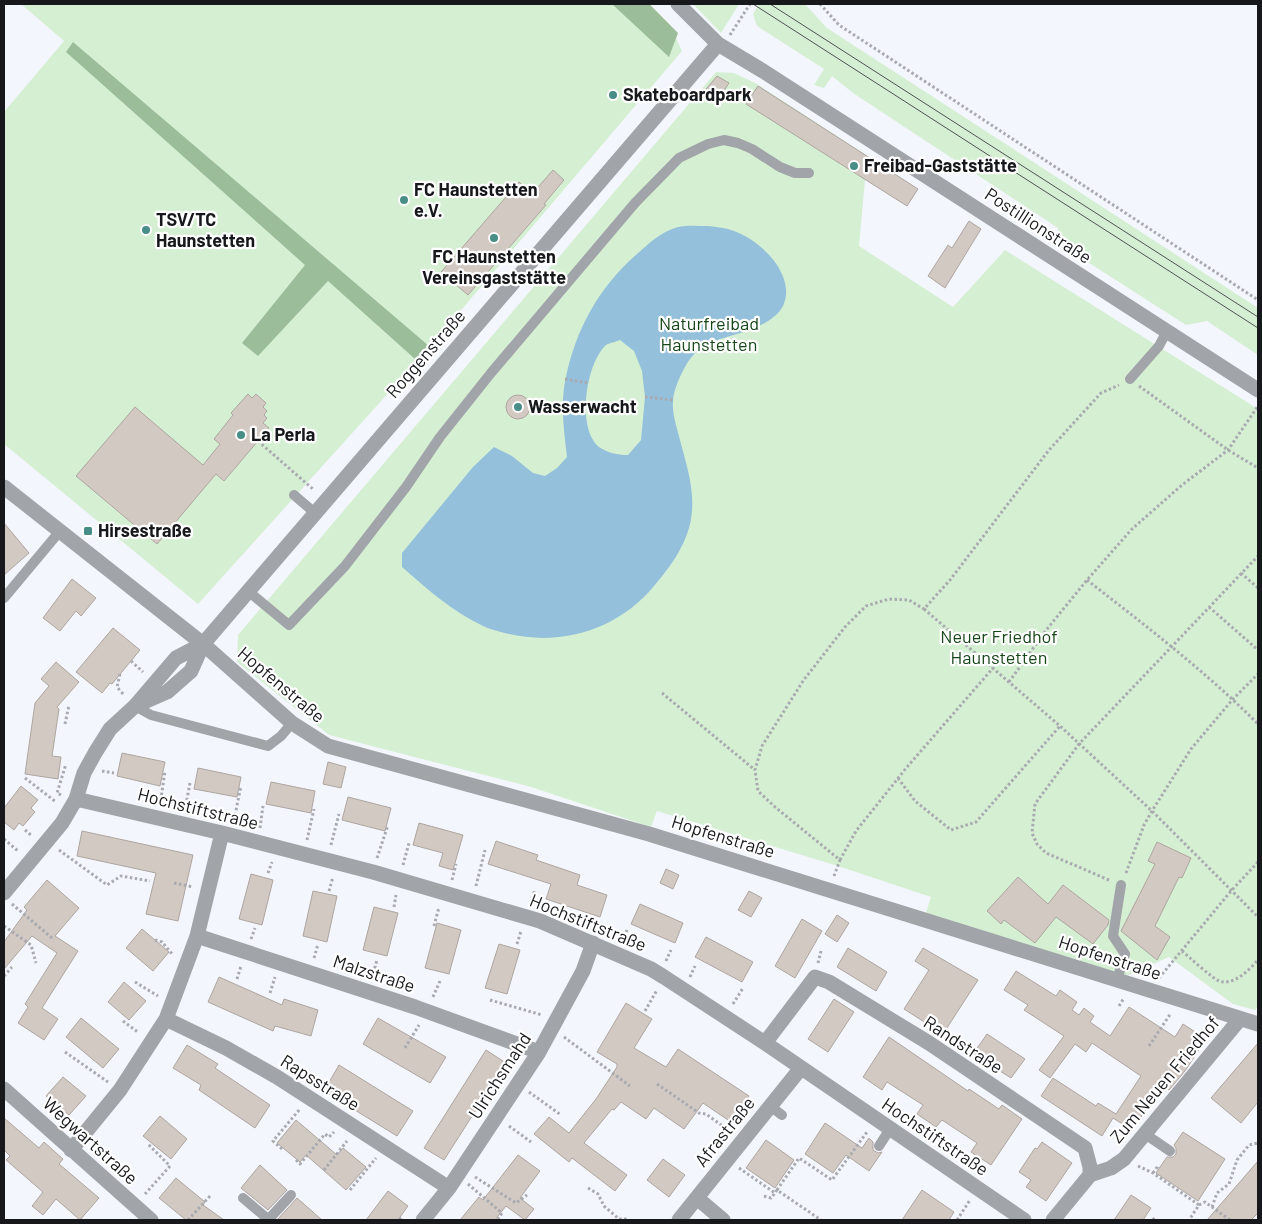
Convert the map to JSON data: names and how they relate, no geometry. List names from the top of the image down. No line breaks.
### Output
{"streets":{"street":["Postillionstraße","Roggenstraße","Hopfenstraße","Hochstiftstraße","Malzstraße","Randstraße","Ulrichsmahd","Zum Neuen Friedhof","Rapsstraße","Afrastraße","Wegwartstraße"]},"crossings":[["Postillionstraße","Roggenstraße"],["Roggenstraße","Hopfenstraße"],["Roggenstraße","Hochstiftstraße"],["Hopfenstraße","Zum Neuen Friedhof"],["Hochstiftstraße","Randstraße"],["Hochstiftstraße","Ulrichsmahd"],["Hochstiftstraße","Afrastraße"],["Malzstraße","Ulrichsmahd"],["Randstraße","Zum Neuen Friedhof"],["Ulrichsmahd","Rapsstraße"]],"parks":["Naturfreibad Haunstetten","Neuer Friedhof Haunstetten"],"places":{"other":["Skateboardpark","Freibad-Gaststätte","FC Haunstetten e.V.","TSV/TC Haunstetten","FC Haunstetten Vereinsgaststätte","Wasserwacht","La Perla"],"transit":["Hirsestraße"]}}
